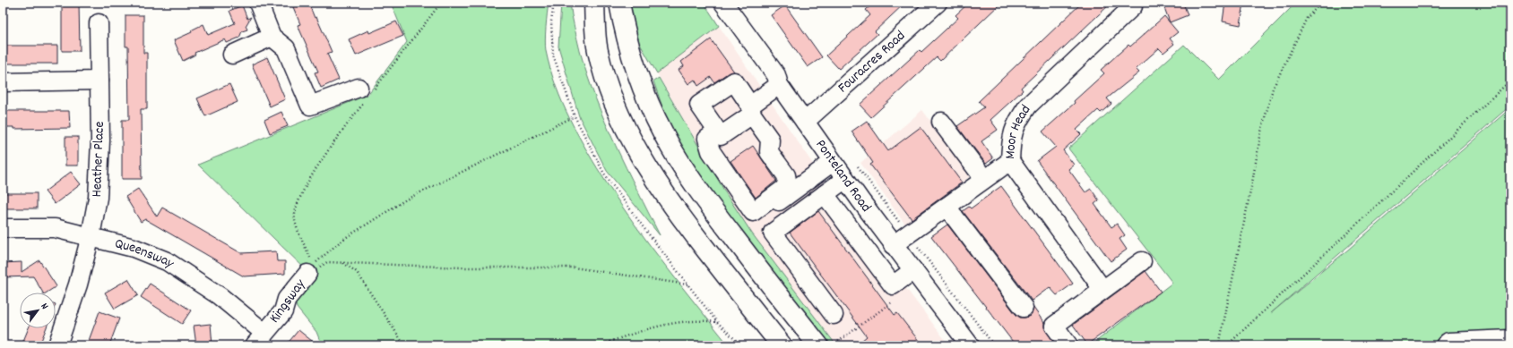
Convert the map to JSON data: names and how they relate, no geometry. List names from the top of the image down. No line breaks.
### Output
{"streets":{"street":["Fouracres Road","Moor Head","Heather Place","Ponteland Road","Queensway","Kingsway"]},"crossings":[["Fouracres Road","Ponteland Road"],["Moor Head","Ponteland Road"],["Heather Place","Queensway"],["Queensway","Kingsway"]],"north":"top right"}
